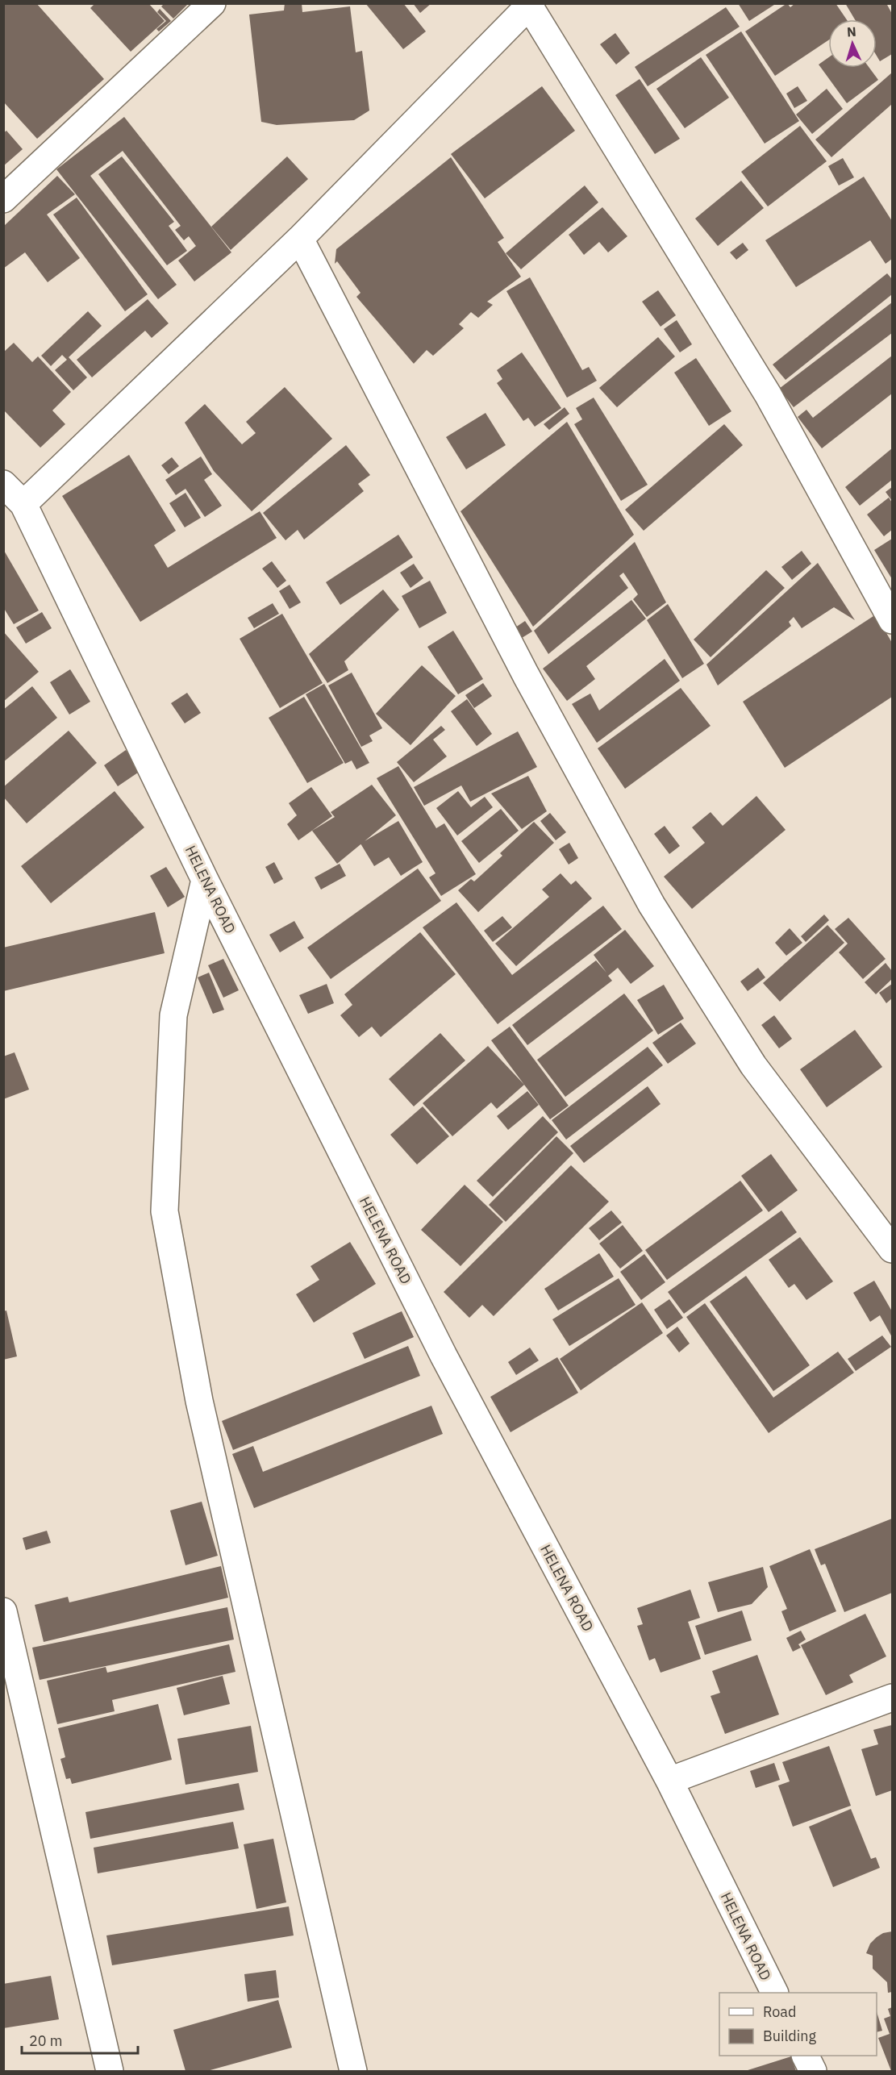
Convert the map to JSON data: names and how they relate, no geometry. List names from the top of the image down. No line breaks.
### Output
{"streets":{"street":["HELENA ROAD"]},"legend":["Road","Building"],"scale_bar":"20 m","north":"top"}
